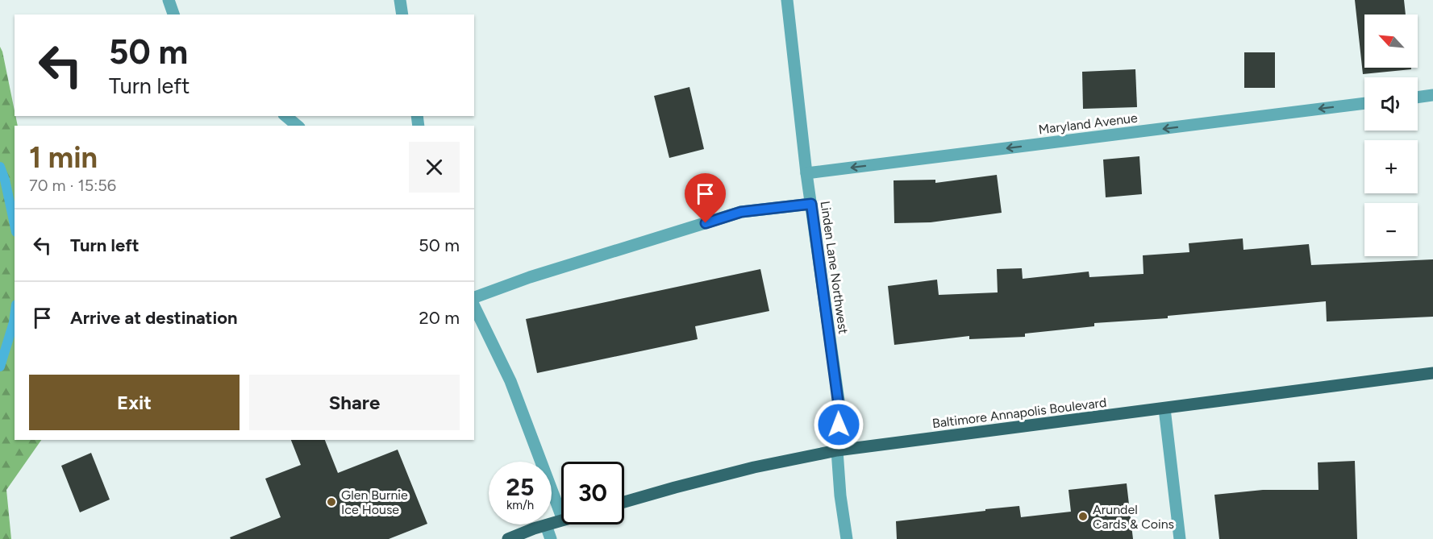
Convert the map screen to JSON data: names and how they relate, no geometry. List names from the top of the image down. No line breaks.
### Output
{"streets":{"main road":["Baltimore Annapolis Boulevard"],"street":["Maryland Avenue","Linden Lane Northwest"]},"crossings":[["Maryland Avenue","Linden Lane Northwest"],["Linden Lane Northwest","Baltimore Annapolis Boulevard"]],"one_way":["Maryland Avenue"],"places":["Glen Burnie Ice House","Arundel Cards & Coins"],"north":"top left","page":{"map_buttons":["+","−"],"turn":["50 m","Turn left"],"heading":["1 min","70 m · 15:56"],"list":[{"name":"Turn left","value":"50 m"},{"name":"Arrive at destination","value":"20 m"}],"buttons":["Exit","Share"],"speed":"25 km/h","limit":"30"}}
